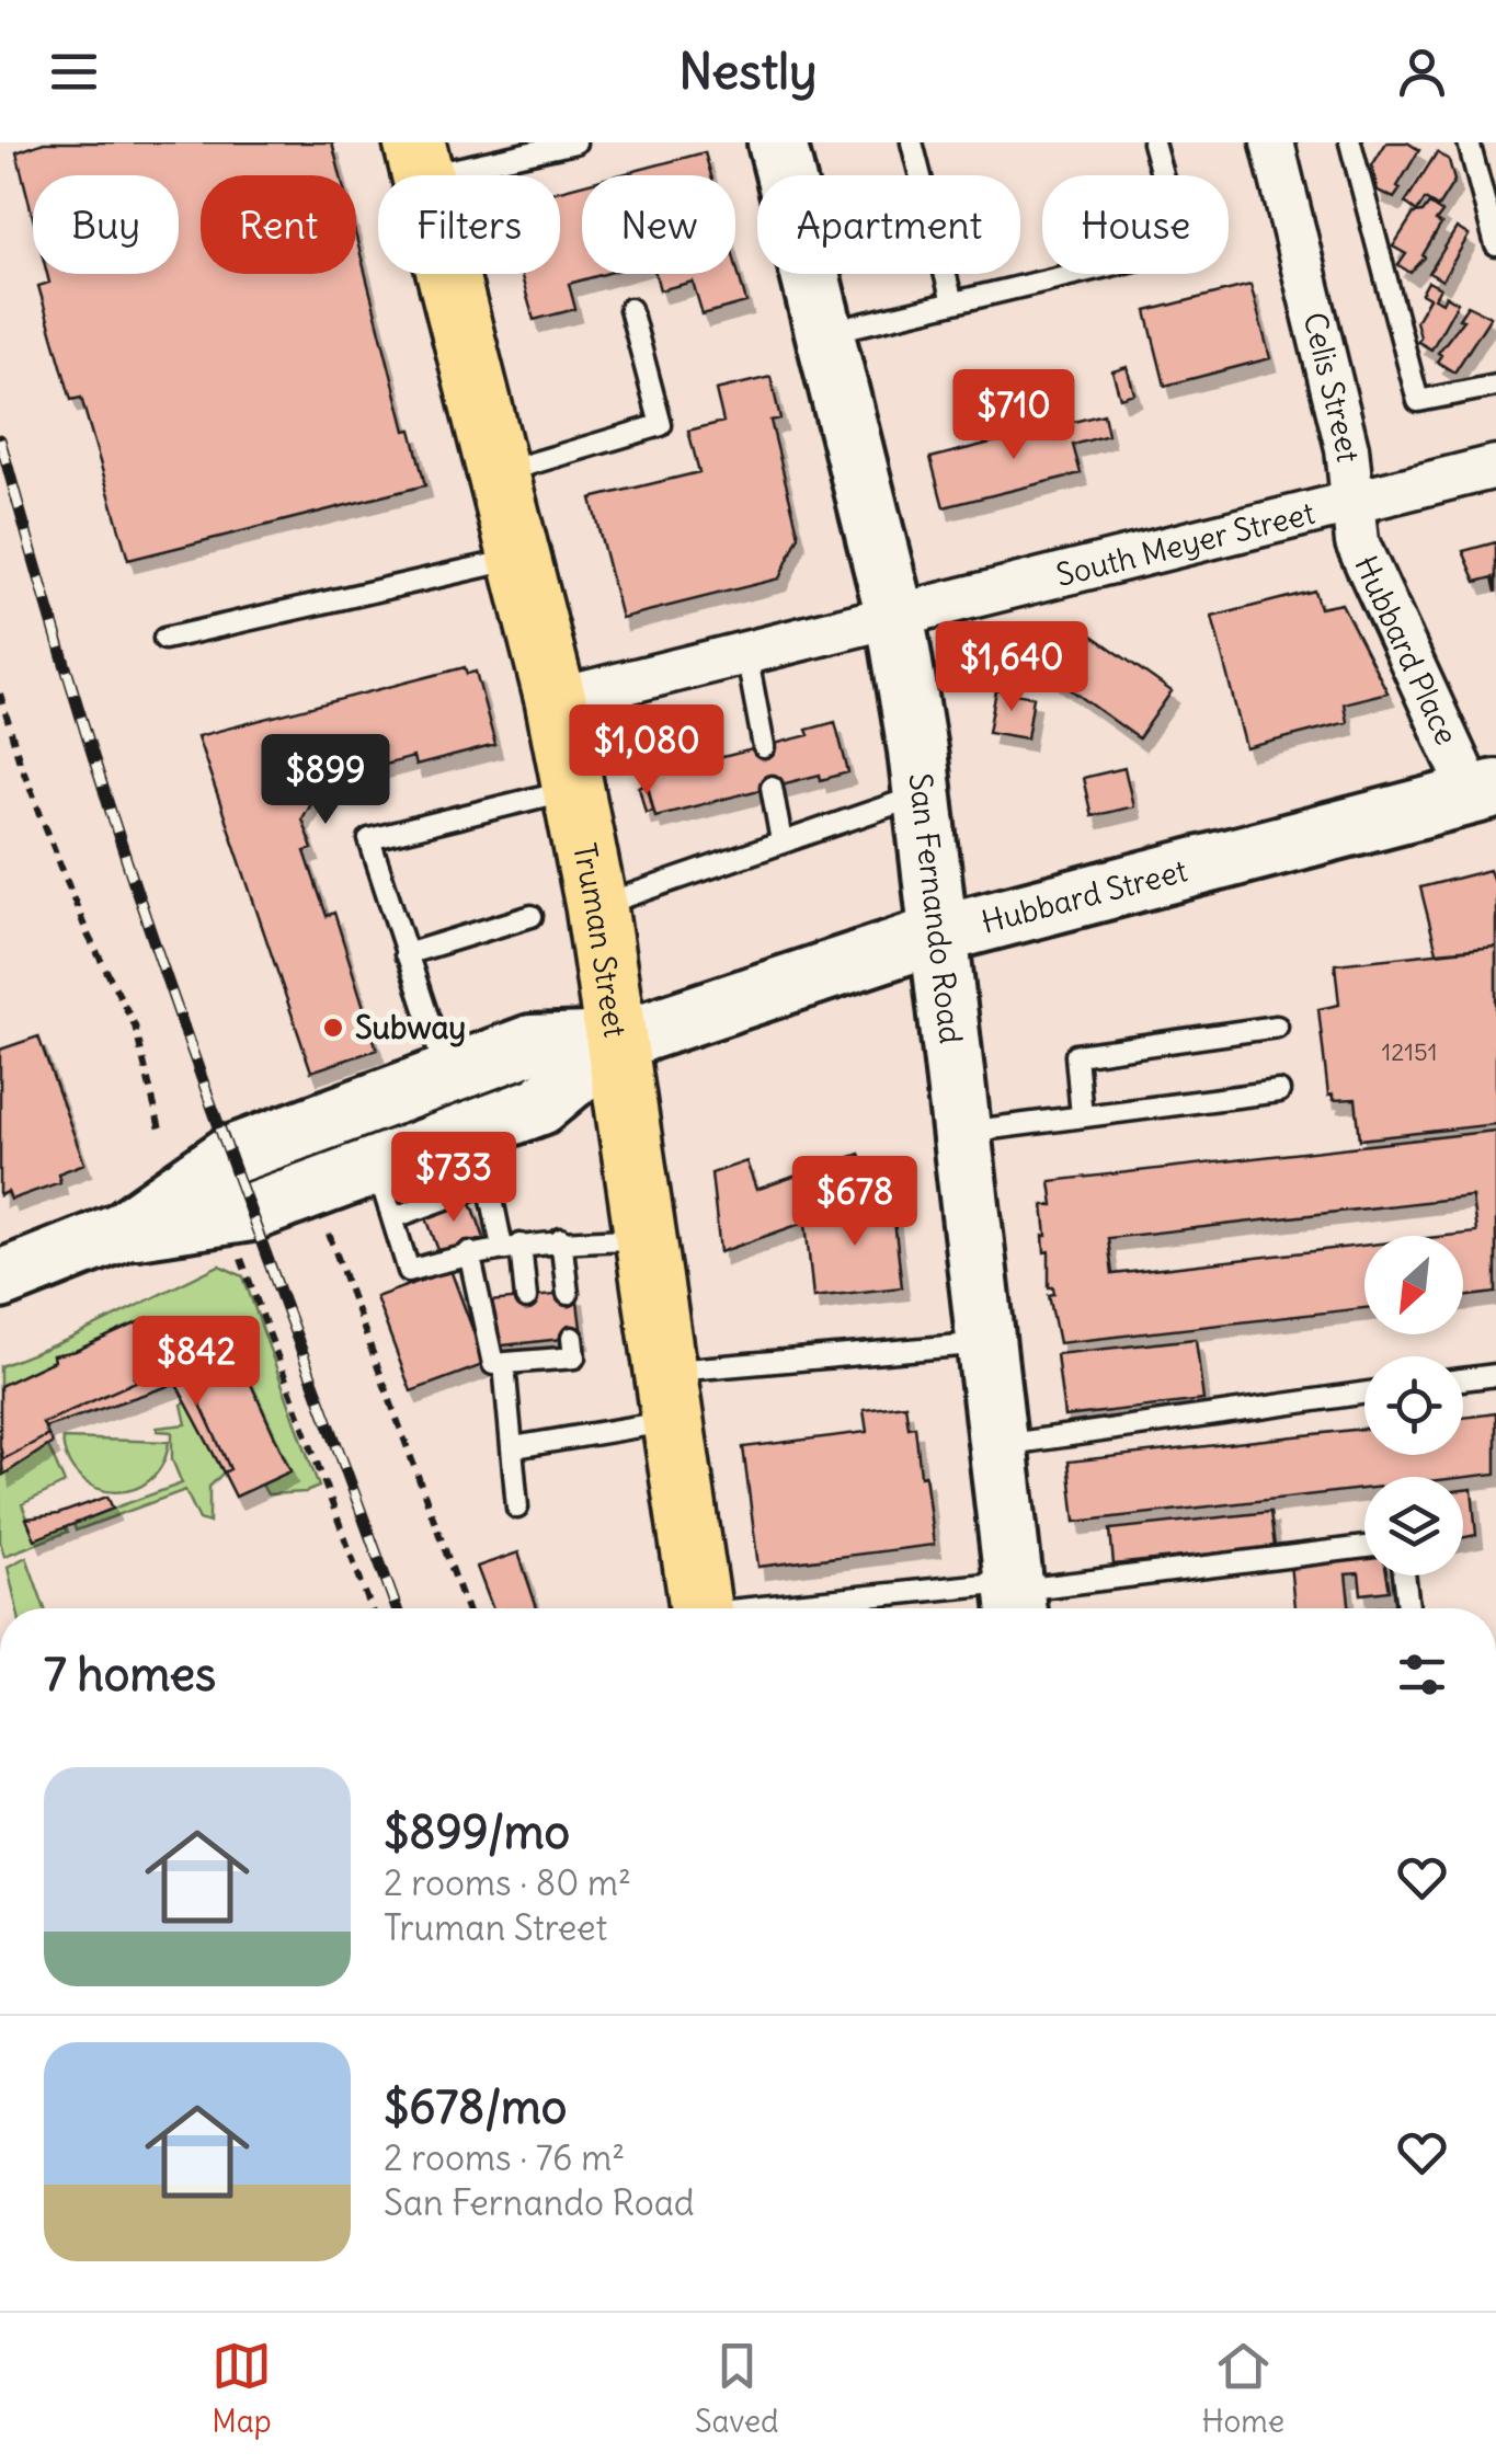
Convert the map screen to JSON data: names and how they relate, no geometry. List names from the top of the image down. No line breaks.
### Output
{"streets":{"main road":["Hubbard Street","San Fernando Road","Truman Street"],"street":["Celis Street","South Meyer Street","Hubbard Place"]},"crossings":[["Celis Street","South Meyer Street"],["Celis Street","Hubbard Place"],["South Meyer Street","Hubbard Place"],["South Meyer Street","San Fernando Road"],["South Meyer Street","Truman Street"],["Hubbard Place","Hubbard Street"],["Hubbard Street","San Fernando Road"],["Hubbard Street","Truman Street"]],"places":["Subway"],"house_numbers":["12151"],"north":"bottom left","page":{"header":"Nestly","chip":["Buy","Rent","Filters","New","Apartment","House"],"price":["$710","$1,640","$1,080","$899","$733","$678","$842"],"heading":"7 homes","list":[{"name":"$899/mo","note":"2 rooms · 80 m² · Truman Street"},{"name":"$678/mo","note":"2 rooms · 76 m² · San Fernando Road"}],"tabs":["Map","Saved","Home"]}}
